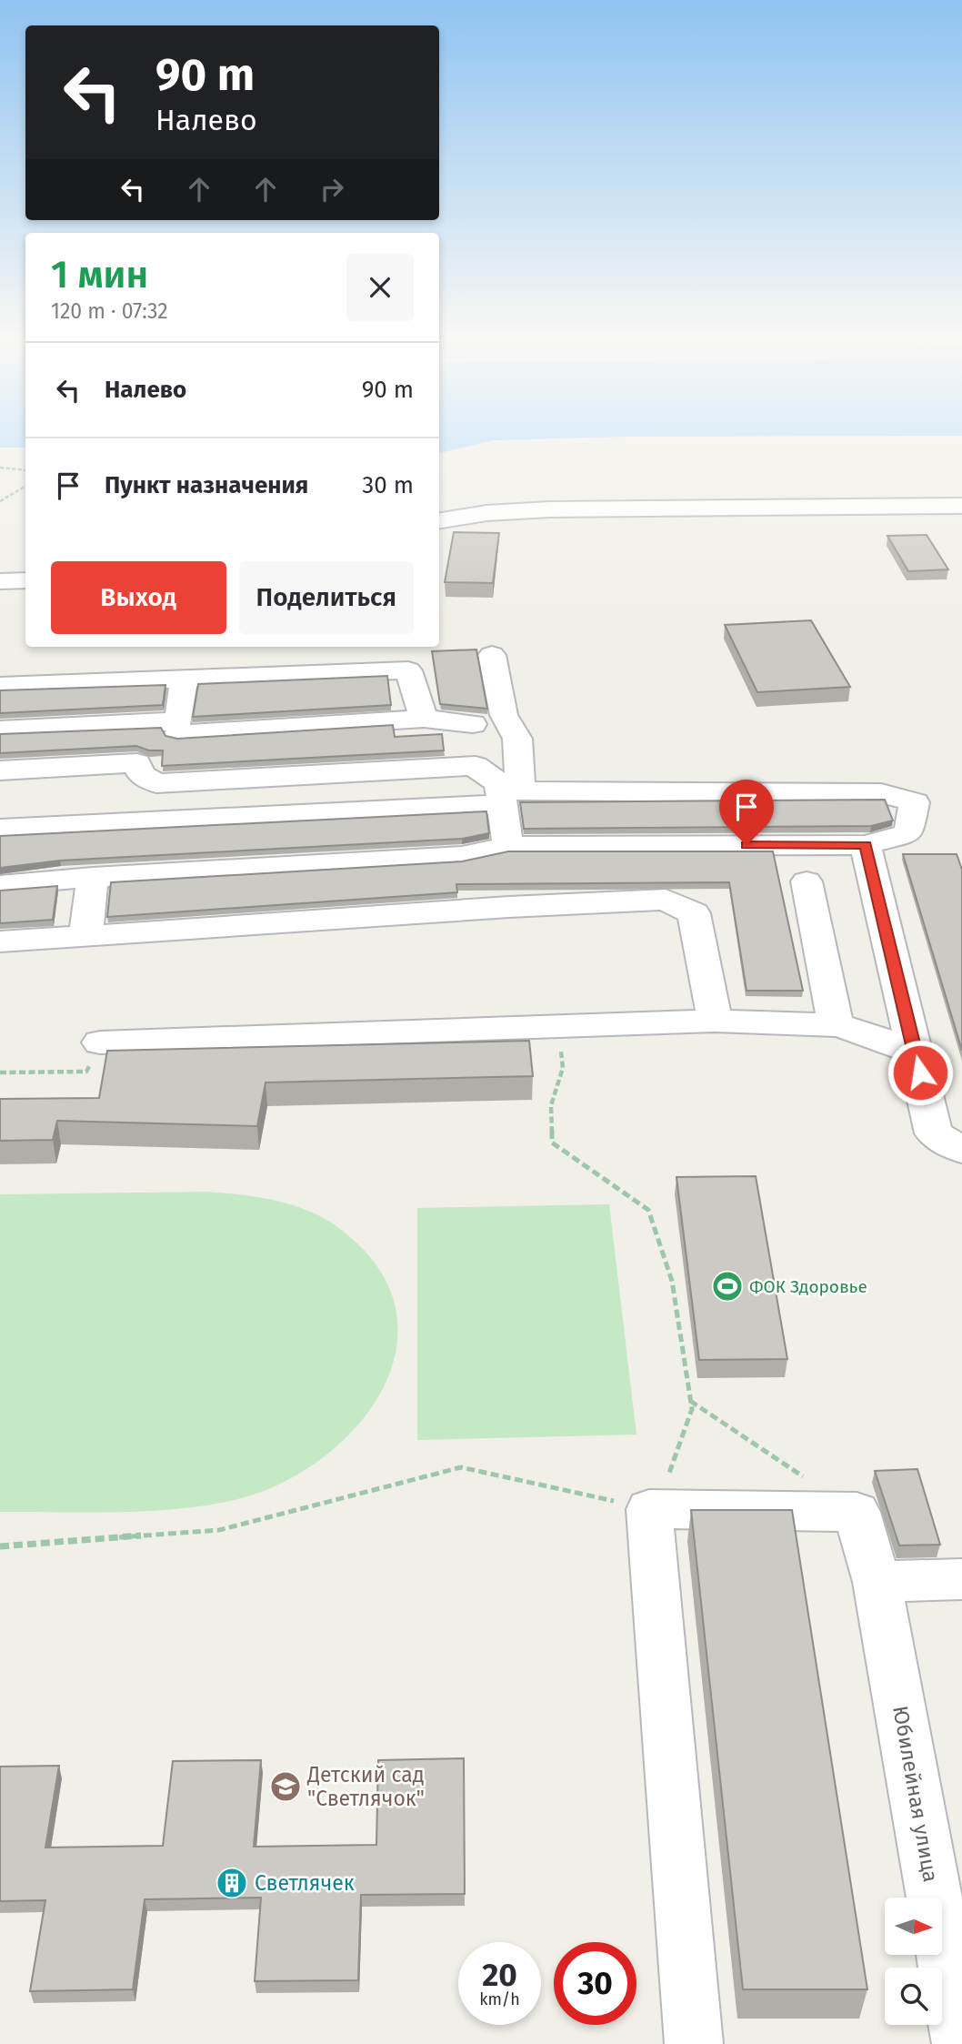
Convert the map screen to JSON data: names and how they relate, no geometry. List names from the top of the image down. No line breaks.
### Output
{"streets":{"street":["Юбилейная улица"]},"places":{"sports":["ФОК Здоровье"],"school or university":["Детский сад \"Светлячок\""],"building":["Светлячек"]},"north":"right","page":{"turn":["90 m","Налево"],"heading":["1 мин","120 m · 07:32"],"list":[{"name":"Налево","value":"90 m"},{"name":"Пункт назначения","value":"30 m"}],"buttons":["Выход","Поделиться"],"speed":"20 km/h","limit":"30"}}
